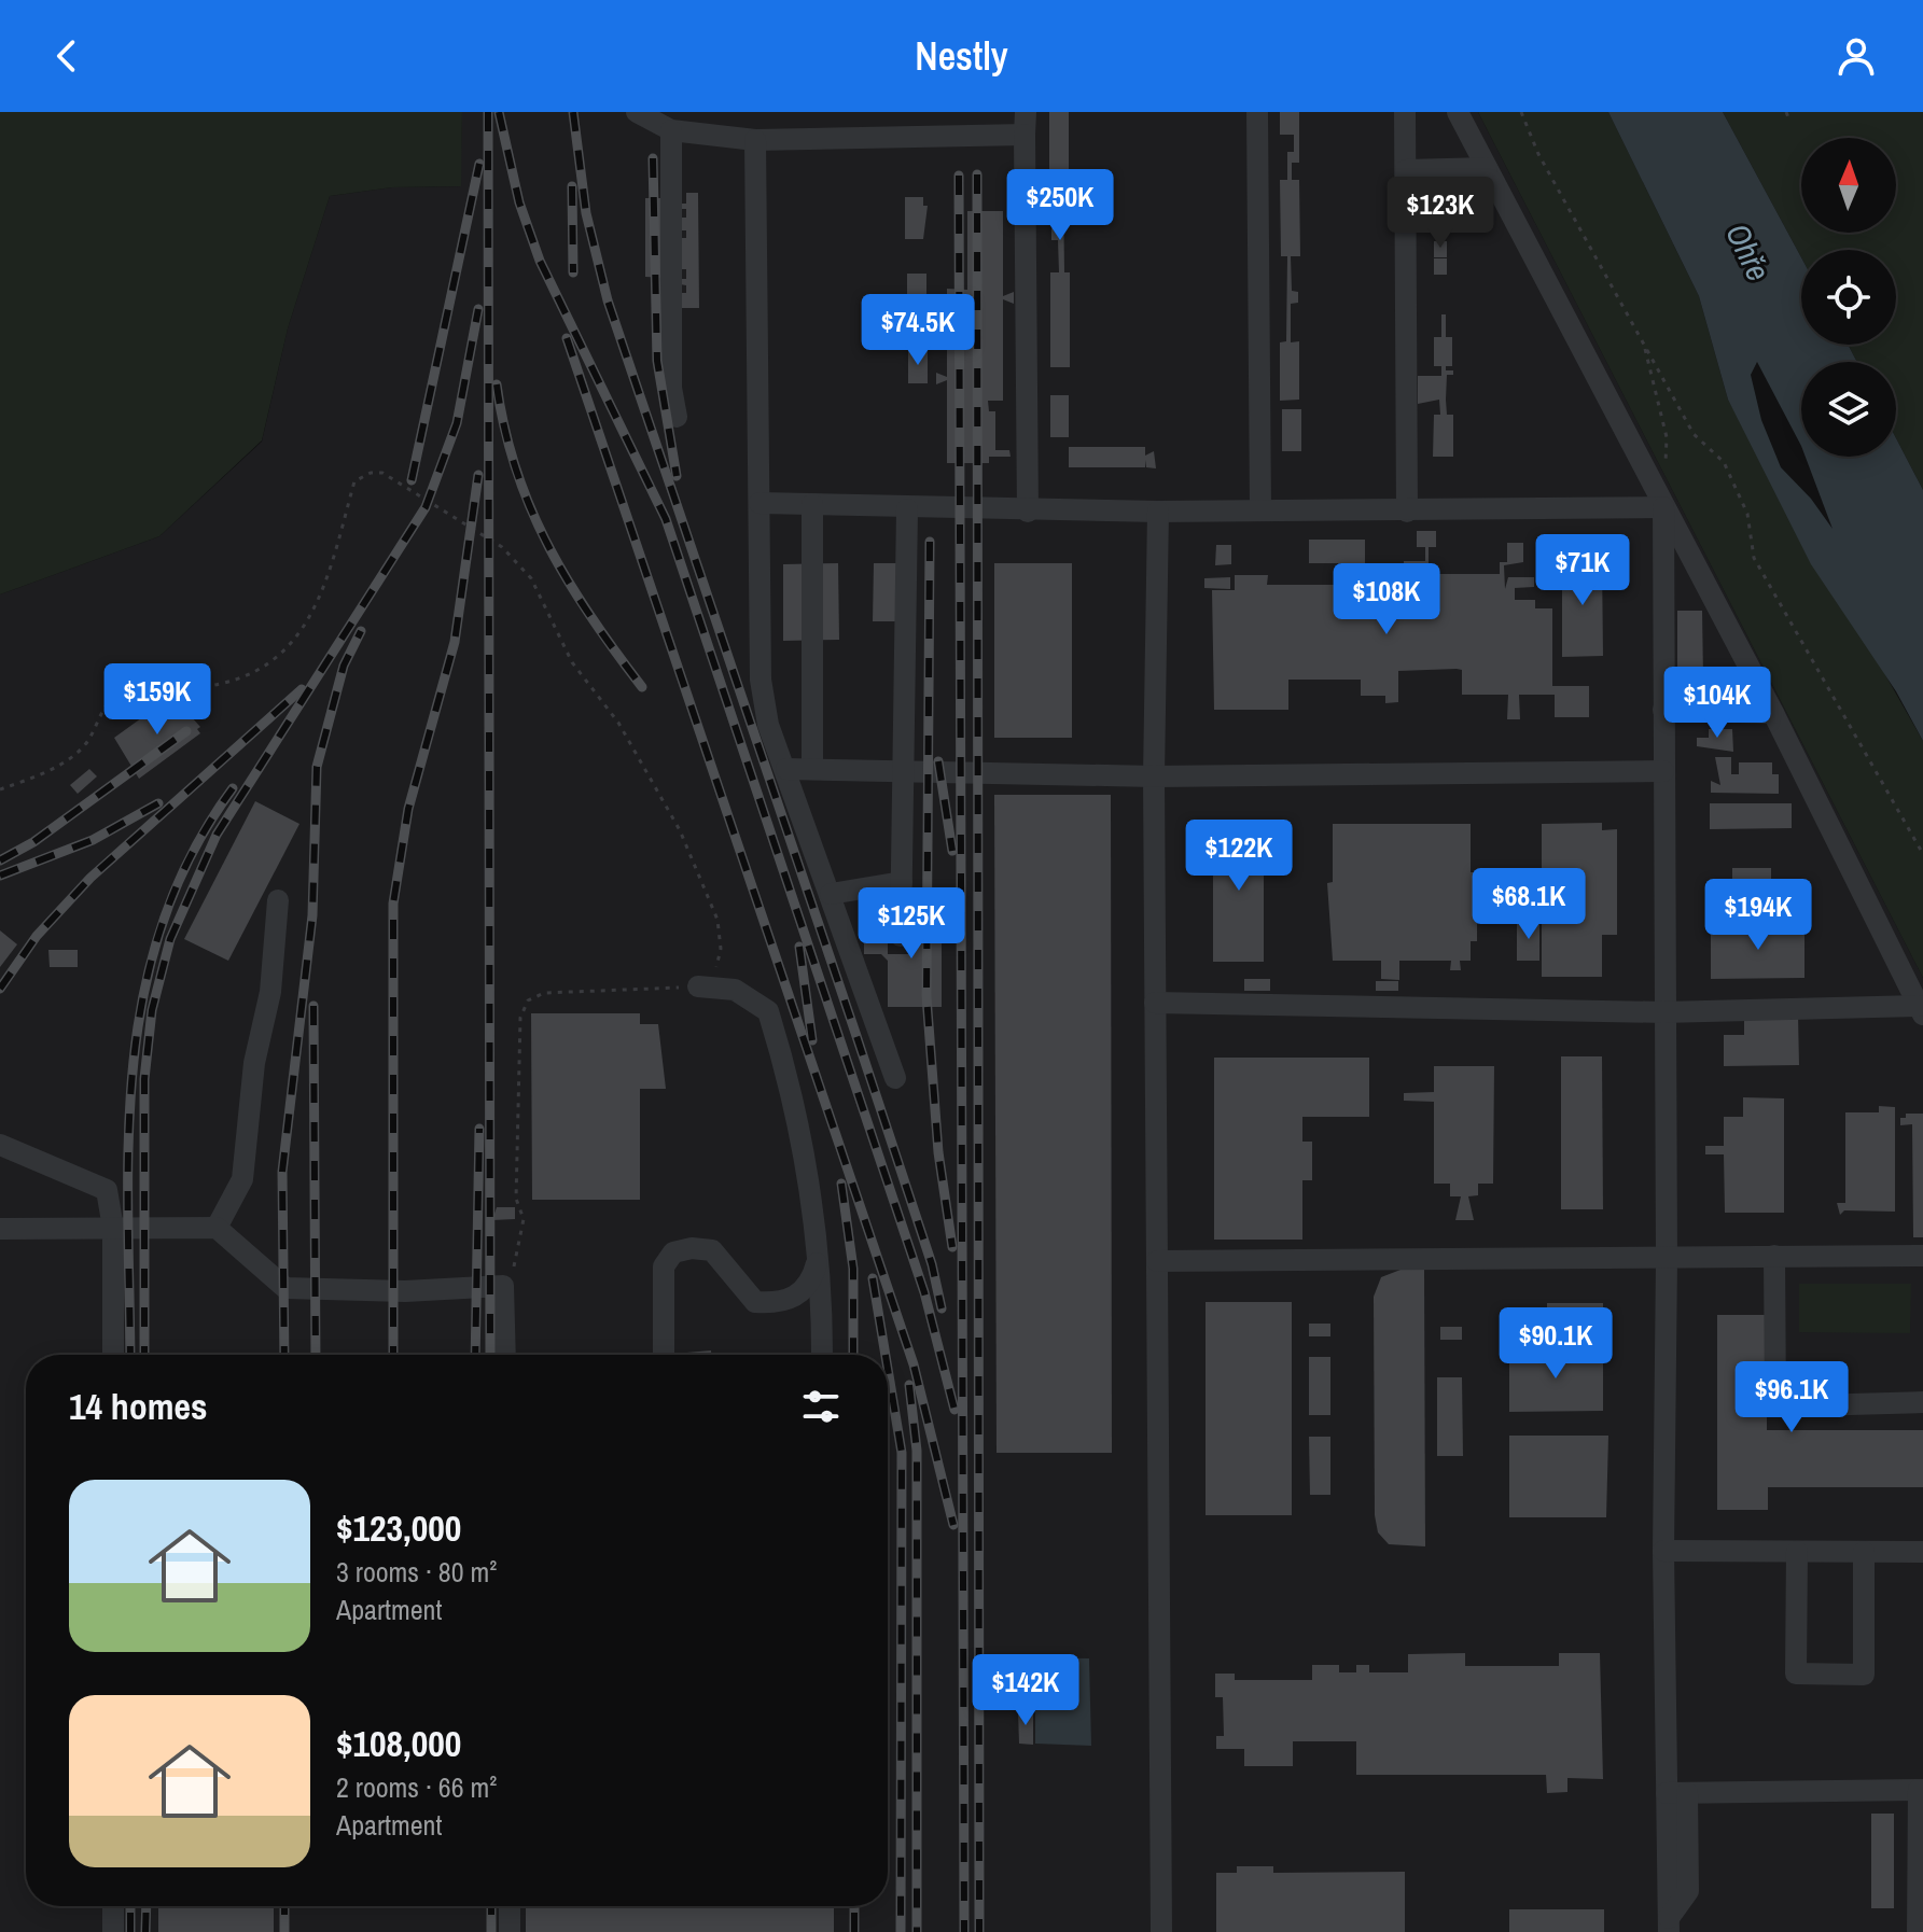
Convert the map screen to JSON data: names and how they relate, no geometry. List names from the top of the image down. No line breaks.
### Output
{"water":["Ohře"],"north":"top","page":{"header":"Nestly","price":["$250K","$123K","$74.5K","$71K","$108K","$159K","$104K","$122K","$68.1K","$194K","$125K","$90.1K","$96.1K","$142K"],"heading":"14 homes","list":[{"name":"$123,000","note":"3 rooms · 80 m² · Apartment"},{"name":"$108,000","note":"2 rooms · 66 m² · Apartment"}]}}
